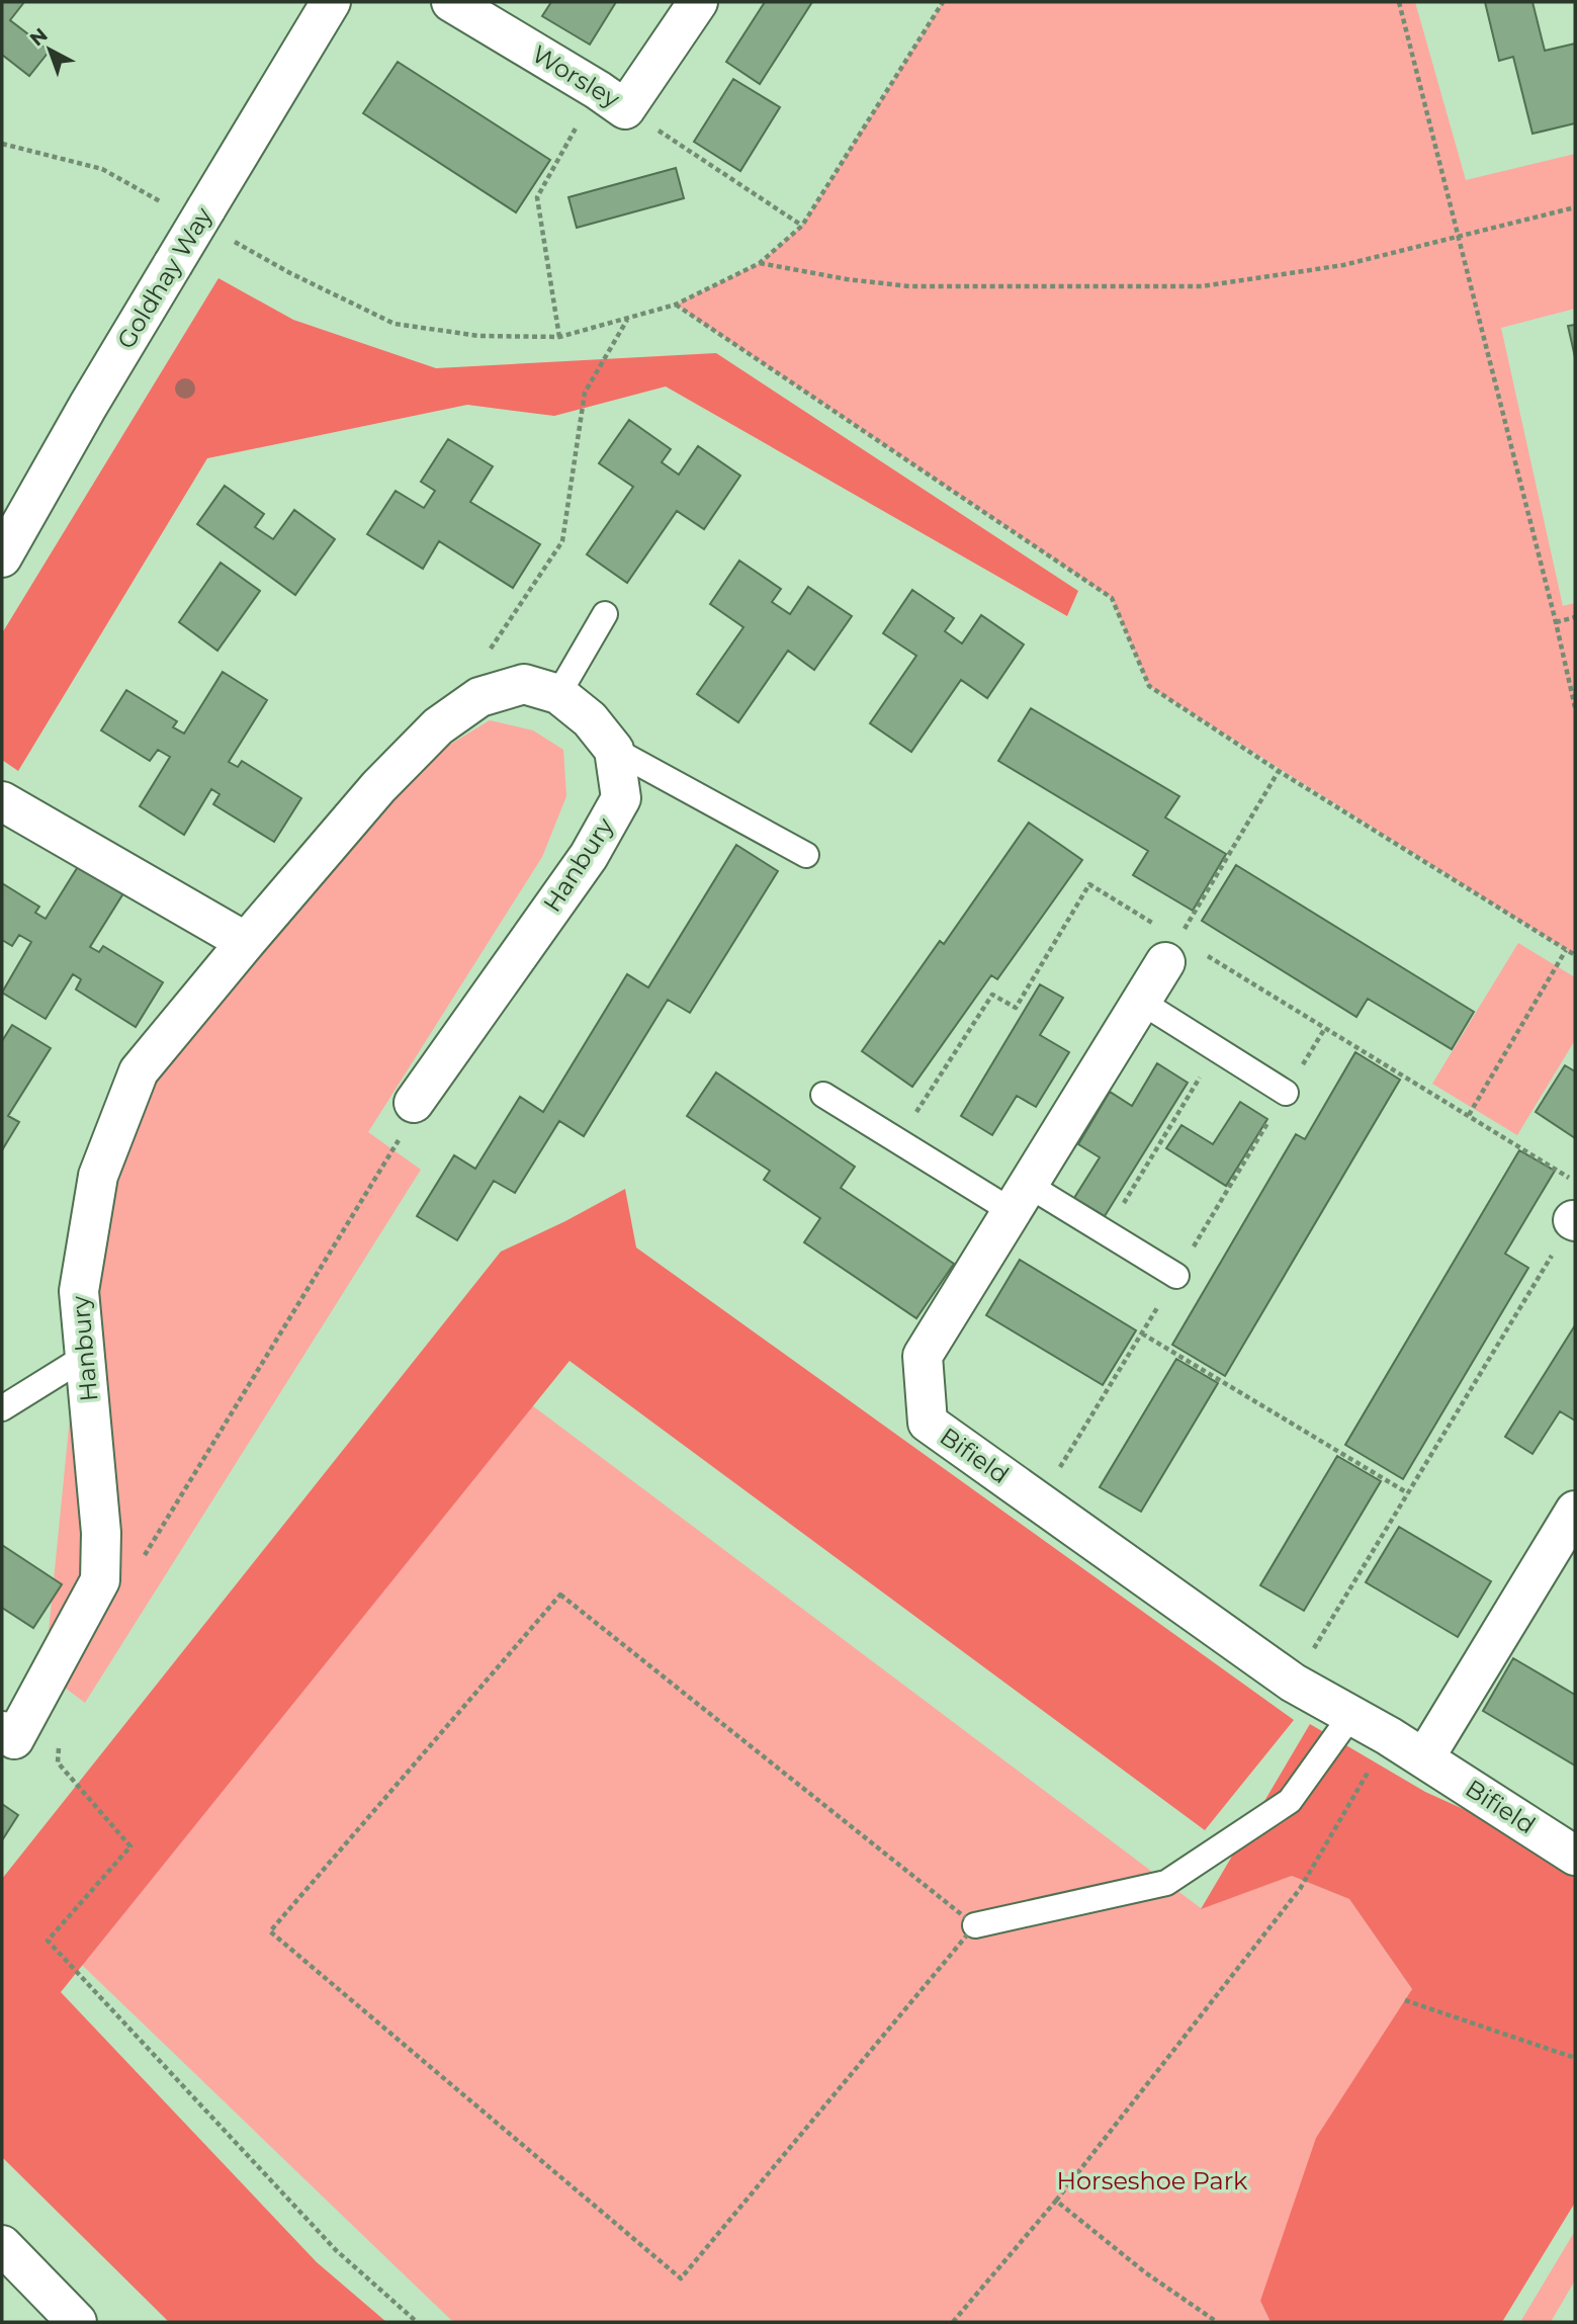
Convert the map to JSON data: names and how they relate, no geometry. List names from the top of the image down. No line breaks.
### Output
{"streets":{"street":["Worsley","Goldhay Way","Hanbury","Bifield"]},"parks":["Horseshoe Park"],"north":"top left"}
